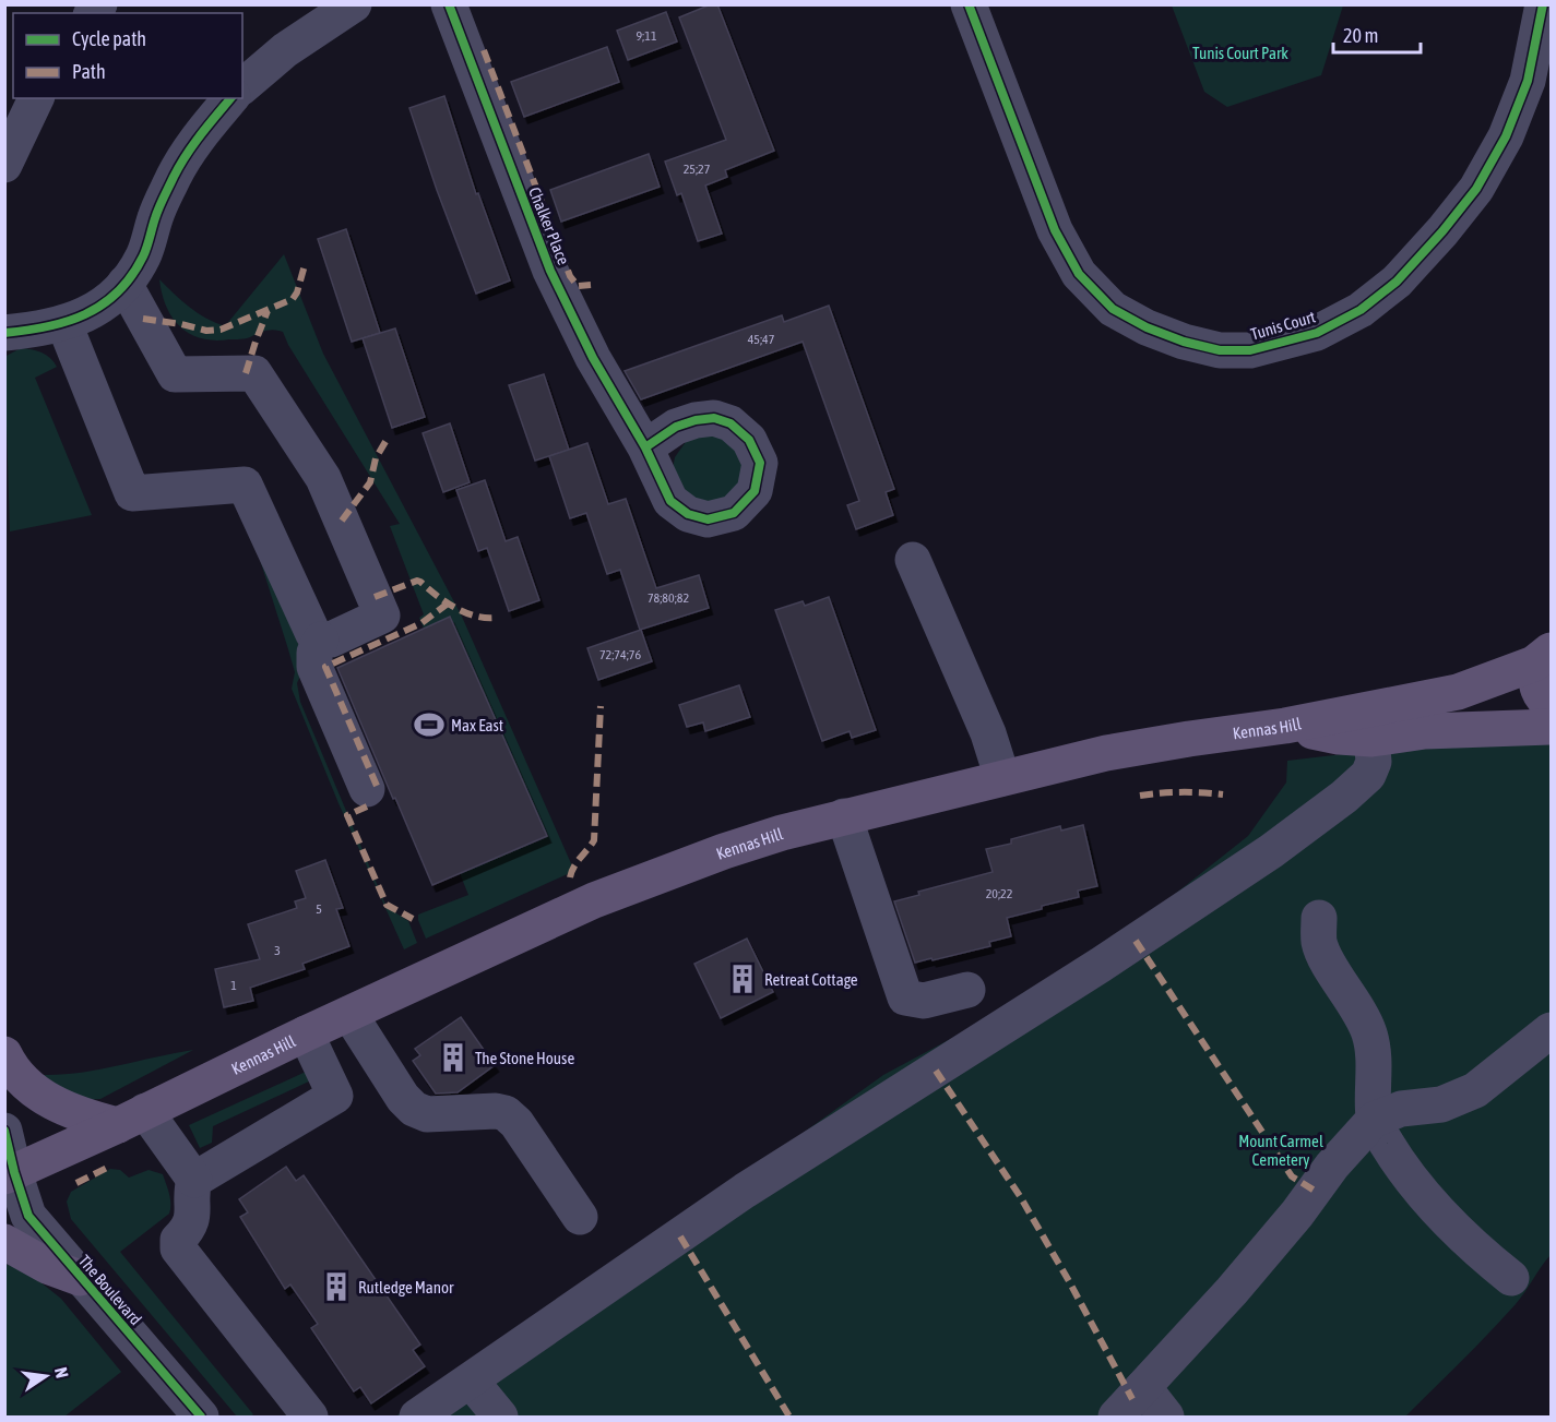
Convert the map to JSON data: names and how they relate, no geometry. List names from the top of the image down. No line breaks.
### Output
{"streets":{"main road":["Kennas Hill"],"street":["Chalker Place","Tunis Court","The Boulevard"]},"crossings":[["Kennas Hill","The Boulevard"]],"parks":["Tunis Court Park","Mount Carmel Cemetery"],"places":{"sports":["Max East"],"building":["Retreat Cottage","The Stone House","Rutledge Manor"]},"house_numbers":["9;11","25;27","45;47","78;80;82","72;74;76","20;22","5","3","1"],"legend":["Cycle path","Path"],"scale_bar":"20 m","north":"right"}
